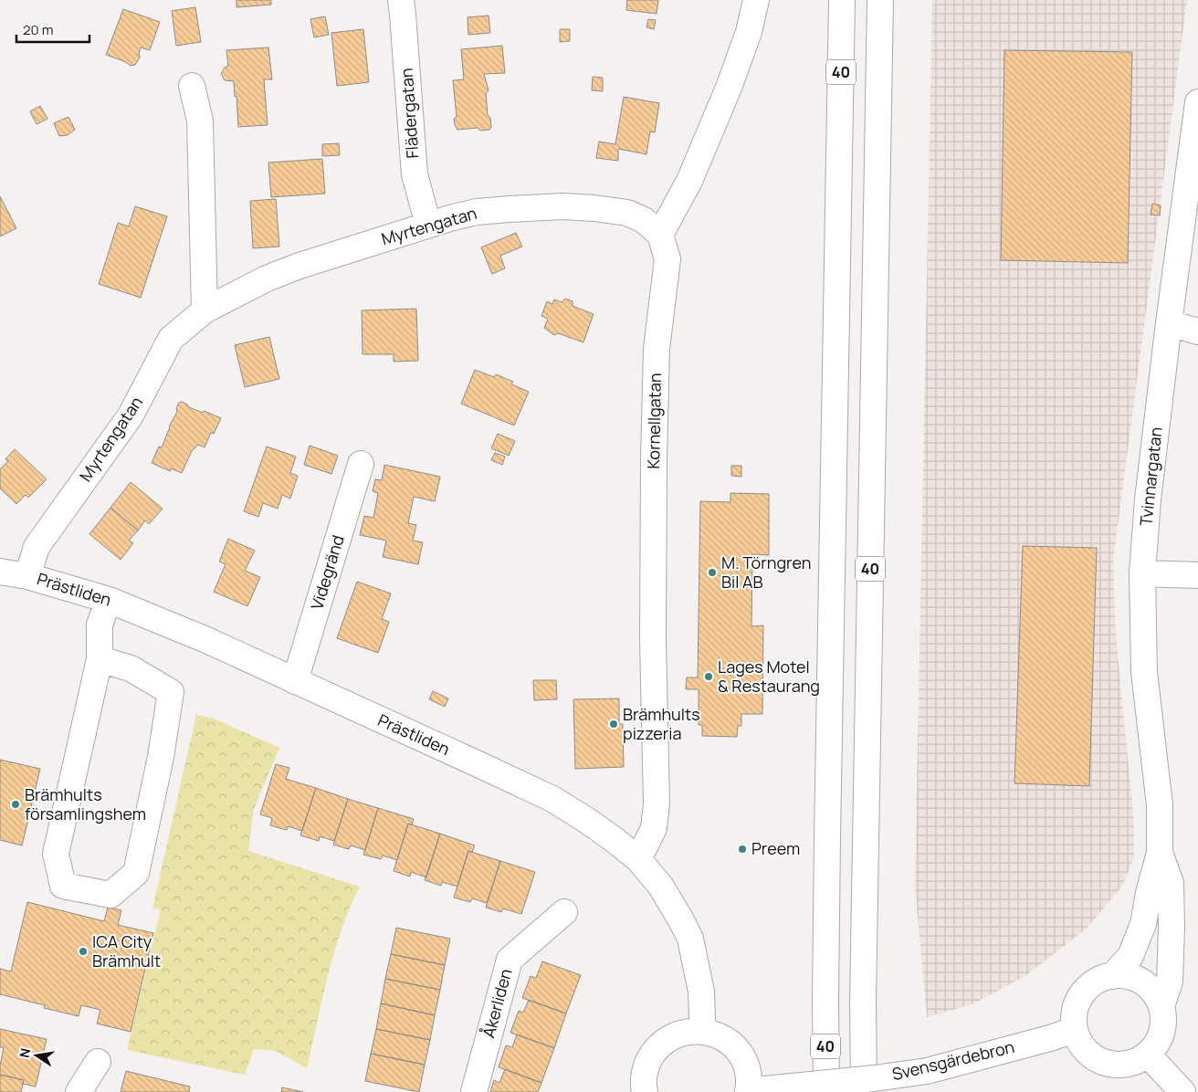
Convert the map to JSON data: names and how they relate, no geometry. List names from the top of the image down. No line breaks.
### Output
{"streets":{"main road":["40","Flädergatan","Myrtengatan","Kornellgatan","Tvinnargatan","Videgränd","Prästliden","Åkerliden","Svensgärdebron"]},"crossings":[["Flädergatan","Myrtengatan"],["Myrtengatan","Kornellgatan"],["Myrtengatan","Prästliden"],["Kornellgatan","Prästliden"],["Tvinnargatan","Svensgärdebron"],["Videgränd","Prästliden"]],"places":["M. Törngren Bil AB","Lages Motel & Restaurang","Brämhults pizzeria","Brämhults församlingshem","Preem","ICA City Brämhult"],"scale_bar":"20 m","north":"left"}
